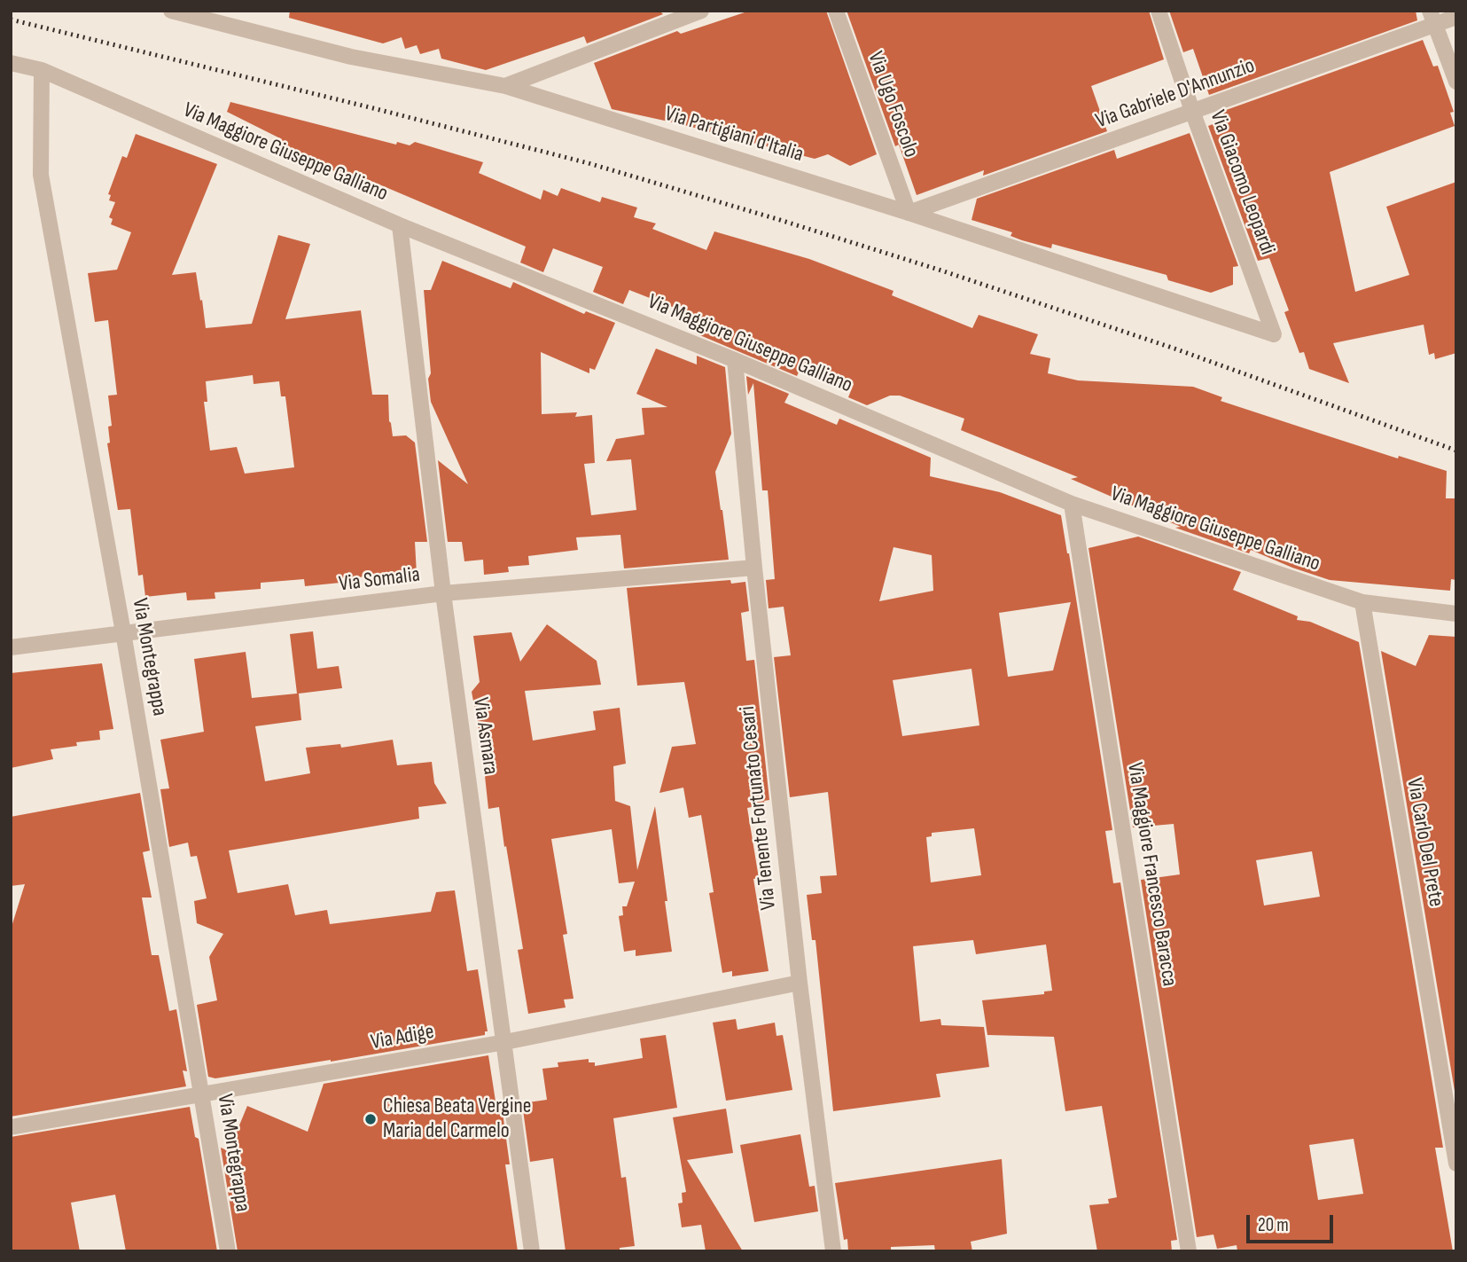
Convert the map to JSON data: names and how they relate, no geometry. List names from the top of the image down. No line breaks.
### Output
{"streets":{"street":["Via Gabriele D'Annunzio","Via Ugo Foscolo","Via Partigiani d'Italia","Via Maggiore Giuseppe Galliano","Via Giacomo Leopardi","Via Somalia","Via Montegrappa","Via Asmara","Via Tenente Fortunato Cesari","Via Carlo Del Prete","Via Maggiore Francesco Baracca","Via Adige"]},"crossings":[["Via Gabriele D'Annunzio","Via Ugo Foscolo"],["Via Gabriele D'Annunzio","Via Partigiani d'Italia"],["Via Gabriele D'Annunzio","Via Giacomo Leopardi"],["Via Ugo Foscolo","Via Partigiani d'Italia"],["Via Partigiani d'Italia","Via Giacomo Leopardi"],["Via Maggiore Giuseppe Galliano","Via Montegrappa"],["Via Maggiore Giuseppe Galliano","Via Asmara"],["Via Maggiore Giuseppe Galliano","Via Tenente Fortunato Cesari"],["Via Maggiore Giuseppe Galliano","Via Carlo Del Prete"],["Via Maggiore Giuseppe Galliano","Via Maggiore Francesco Baracca"],["Via Somalia","Via Montegrappa"],["Via Somalia","Via Asmara"],["Via Somalia","Via Tenente Fortunato Cesari"],["Via Montegrappa","Via Adige"],["Via Asmara","Via Adige"],["Via Tenente Fortunato Cesari","Via Adige"]],"places":["Chiesa Beata Vergine Maria del Carmelo"],"scale_bar":"20 m"}
